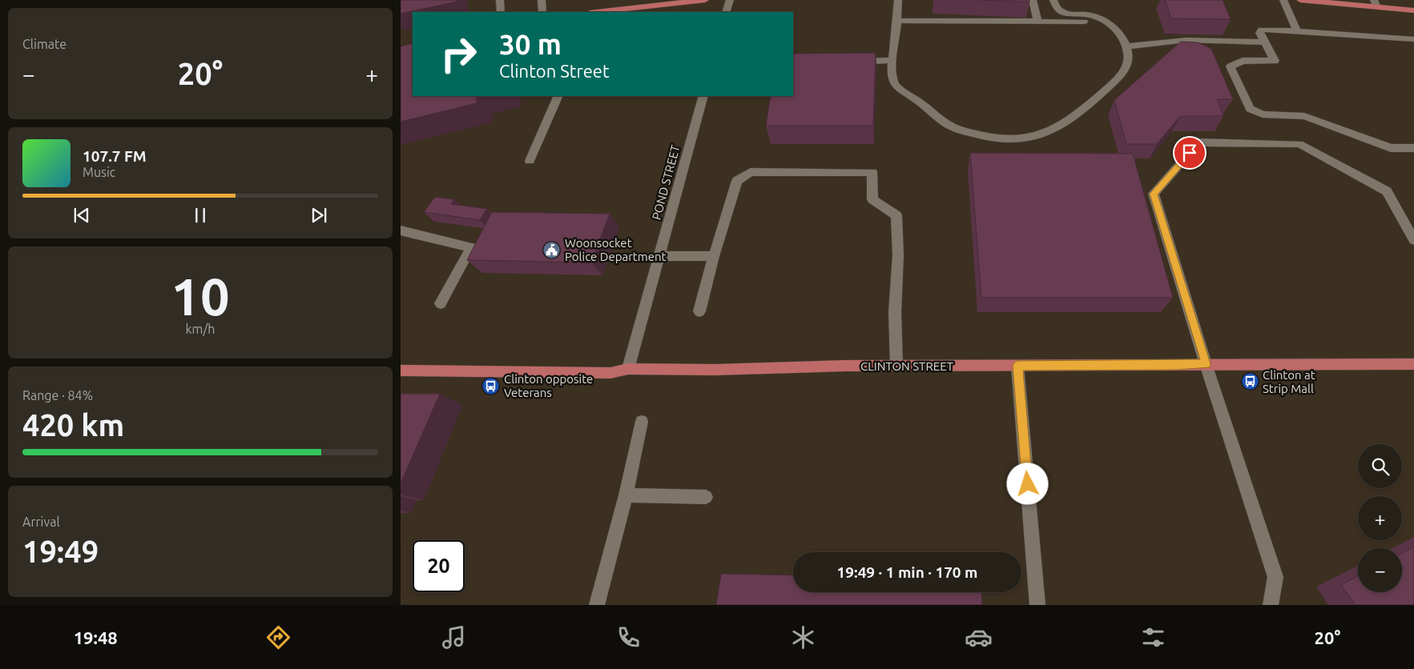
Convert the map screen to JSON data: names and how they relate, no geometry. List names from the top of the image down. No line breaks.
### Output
{"streets":{"main road":["CLINTON STREET"],"street":["POND STREET"]},"crossings":[["POND STREET","CLINTON STREET"]],"places":{"public building":["Woonsocket Police Department"],"bus stop":["Clinton at Strip Mall","Clinton opposite Veterans"]},"page":{"tile":["Climate",["10","km/h"],["Range · 84%","420 km"],["Arrival","19:49"]],"turn":["30 m","Clinton Street"],"heat":["−","20°","+"],"song":["107.7 FM","Music"],"map_buttons":["+","−"],"limit":"20","trip":"19:49 · 1 min · 170 m","tabs":["19:48","20°"]}}
